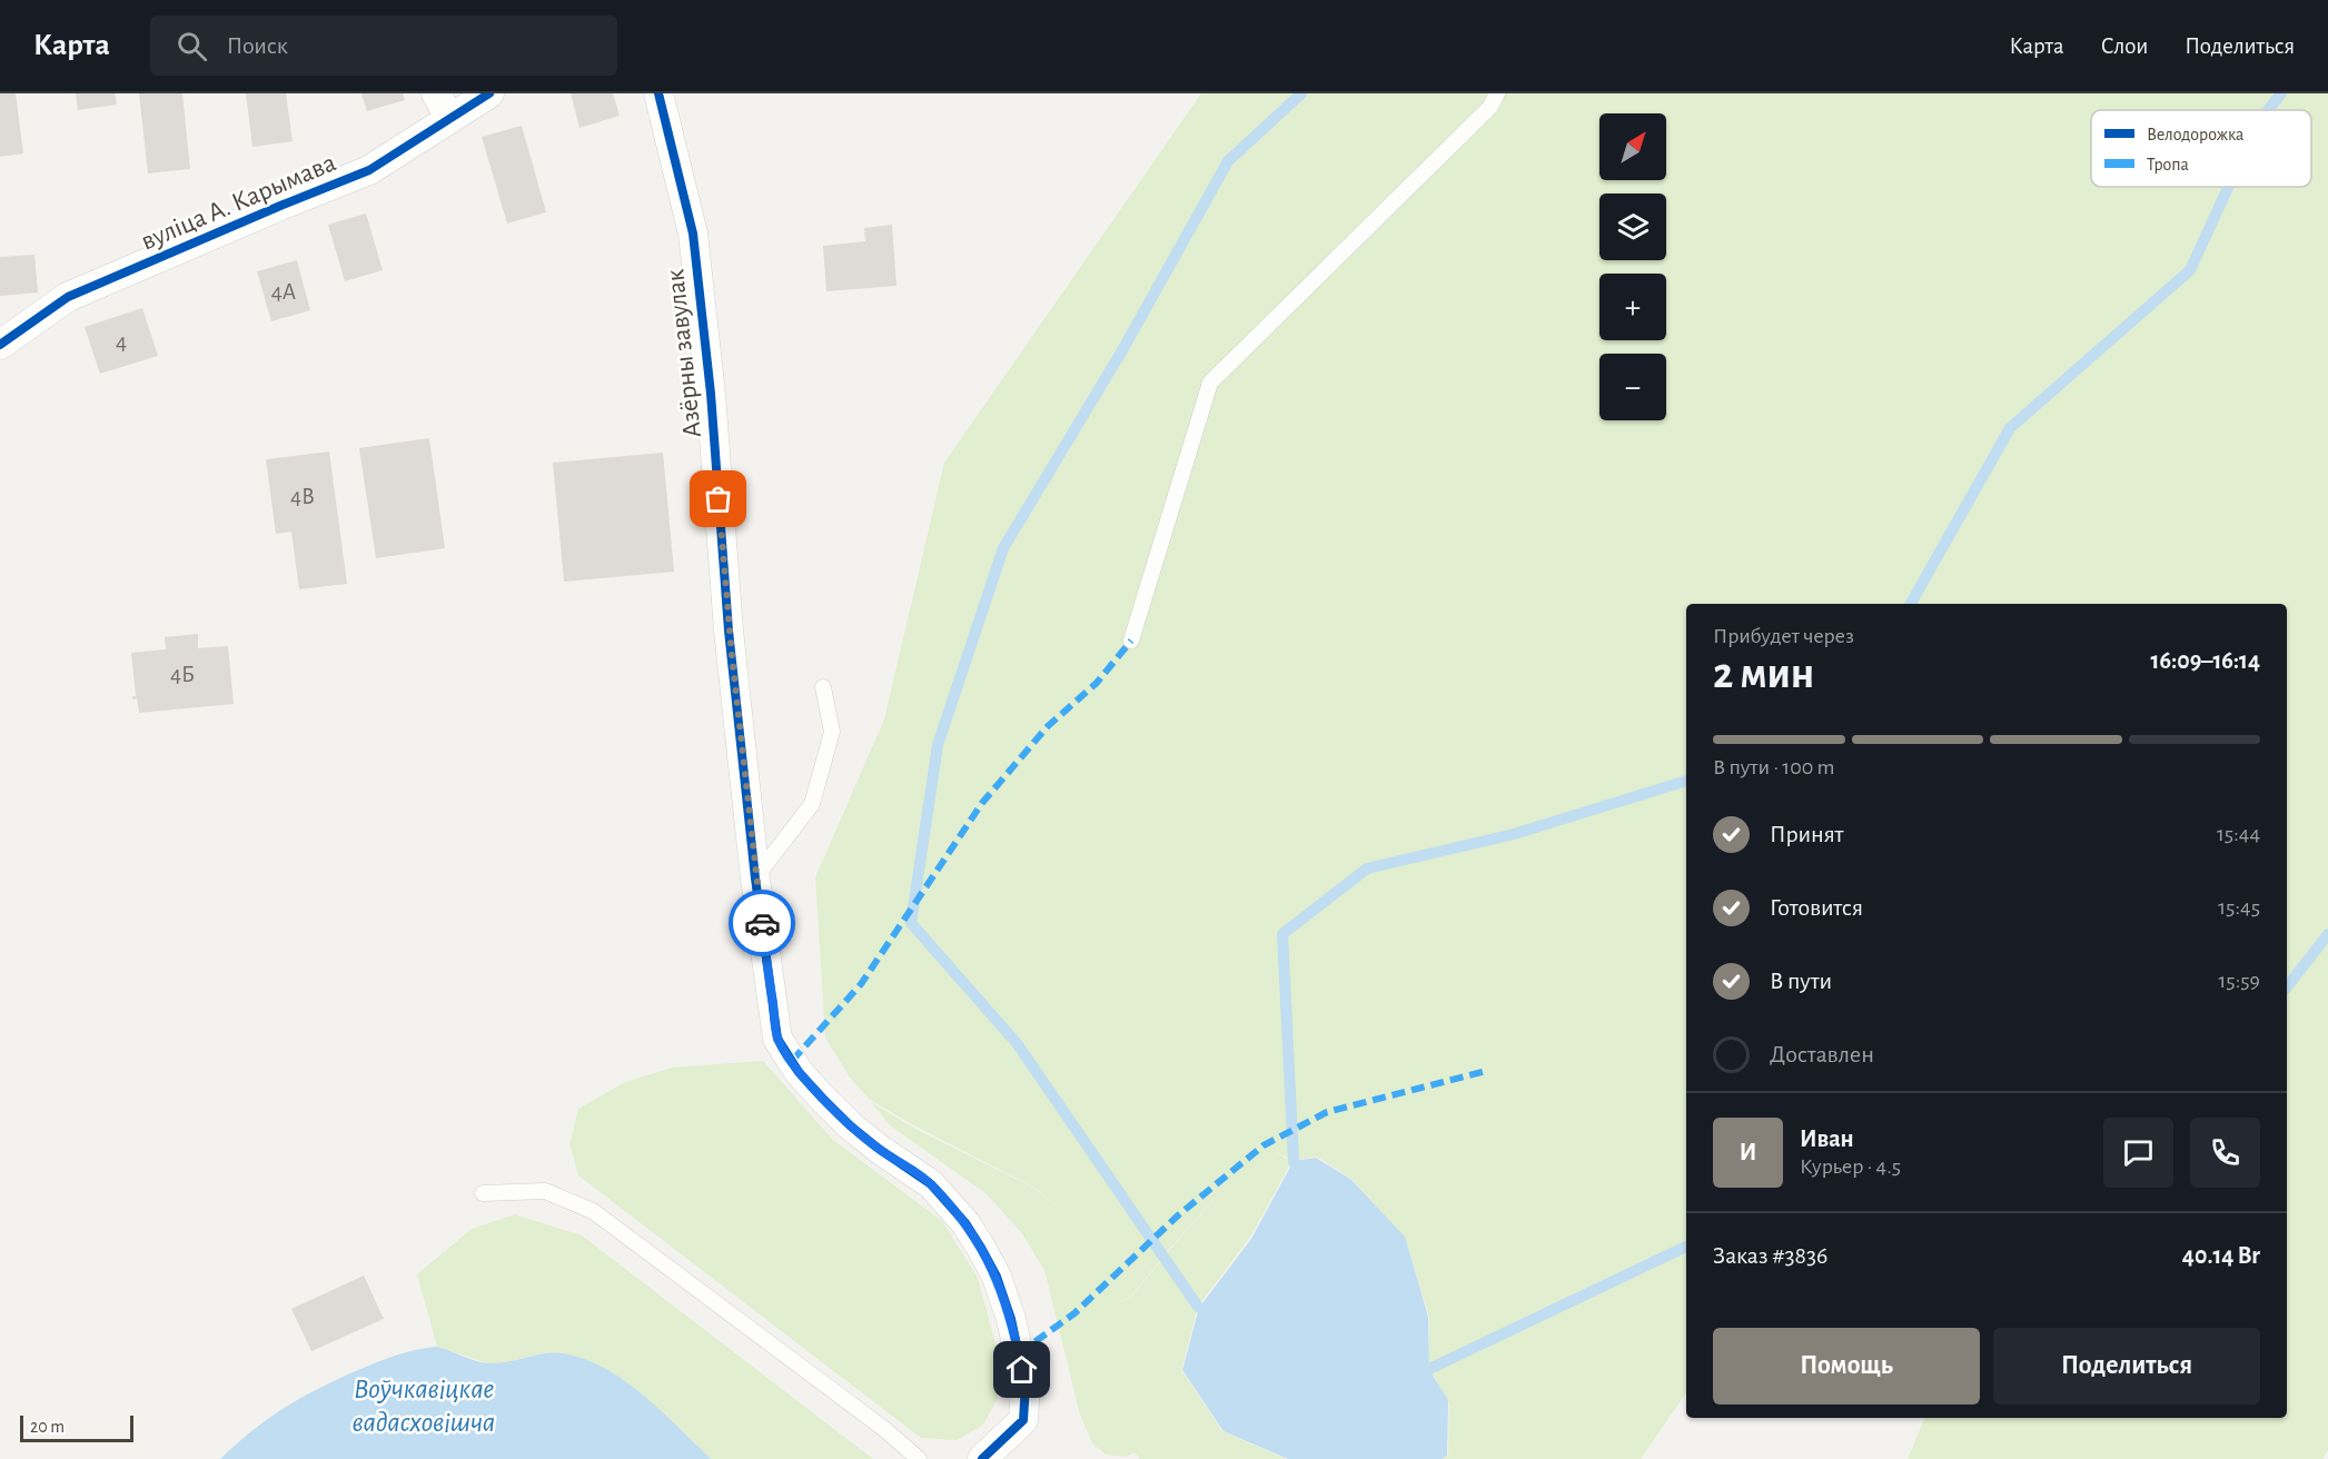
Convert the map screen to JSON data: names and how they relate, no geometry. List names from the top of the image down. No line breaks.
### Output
{"streets":{"street":["вуліца А. Карымава","Азёрны завулак"]},"water":["Воўчкавіцкае вадасховішча"],"house_numbers":["4А","4","4В","4Б"],"legend":["Велодорожка","Тропа"],"scale_bar":"20 m","north":"top right","page":{"header":"Карта","search":"Поиск","nav":["Карта","Слои","Поделиться"],"map_buttons":["+","−"],"heading":["2 мин","Прибудет через","16:09–16:14"],"panel":["Иван","Курьер · 4.5","Заказ #3836","40.14 Br"],"bar":"В пути · 100 m","list":[["Принят","15:44"],["Готовится","15:45"],["В пути","15:59"],"Доставлен"],"round":"И","buttons":["Помощь","Поделиться"],"scale":"20 m"}}
